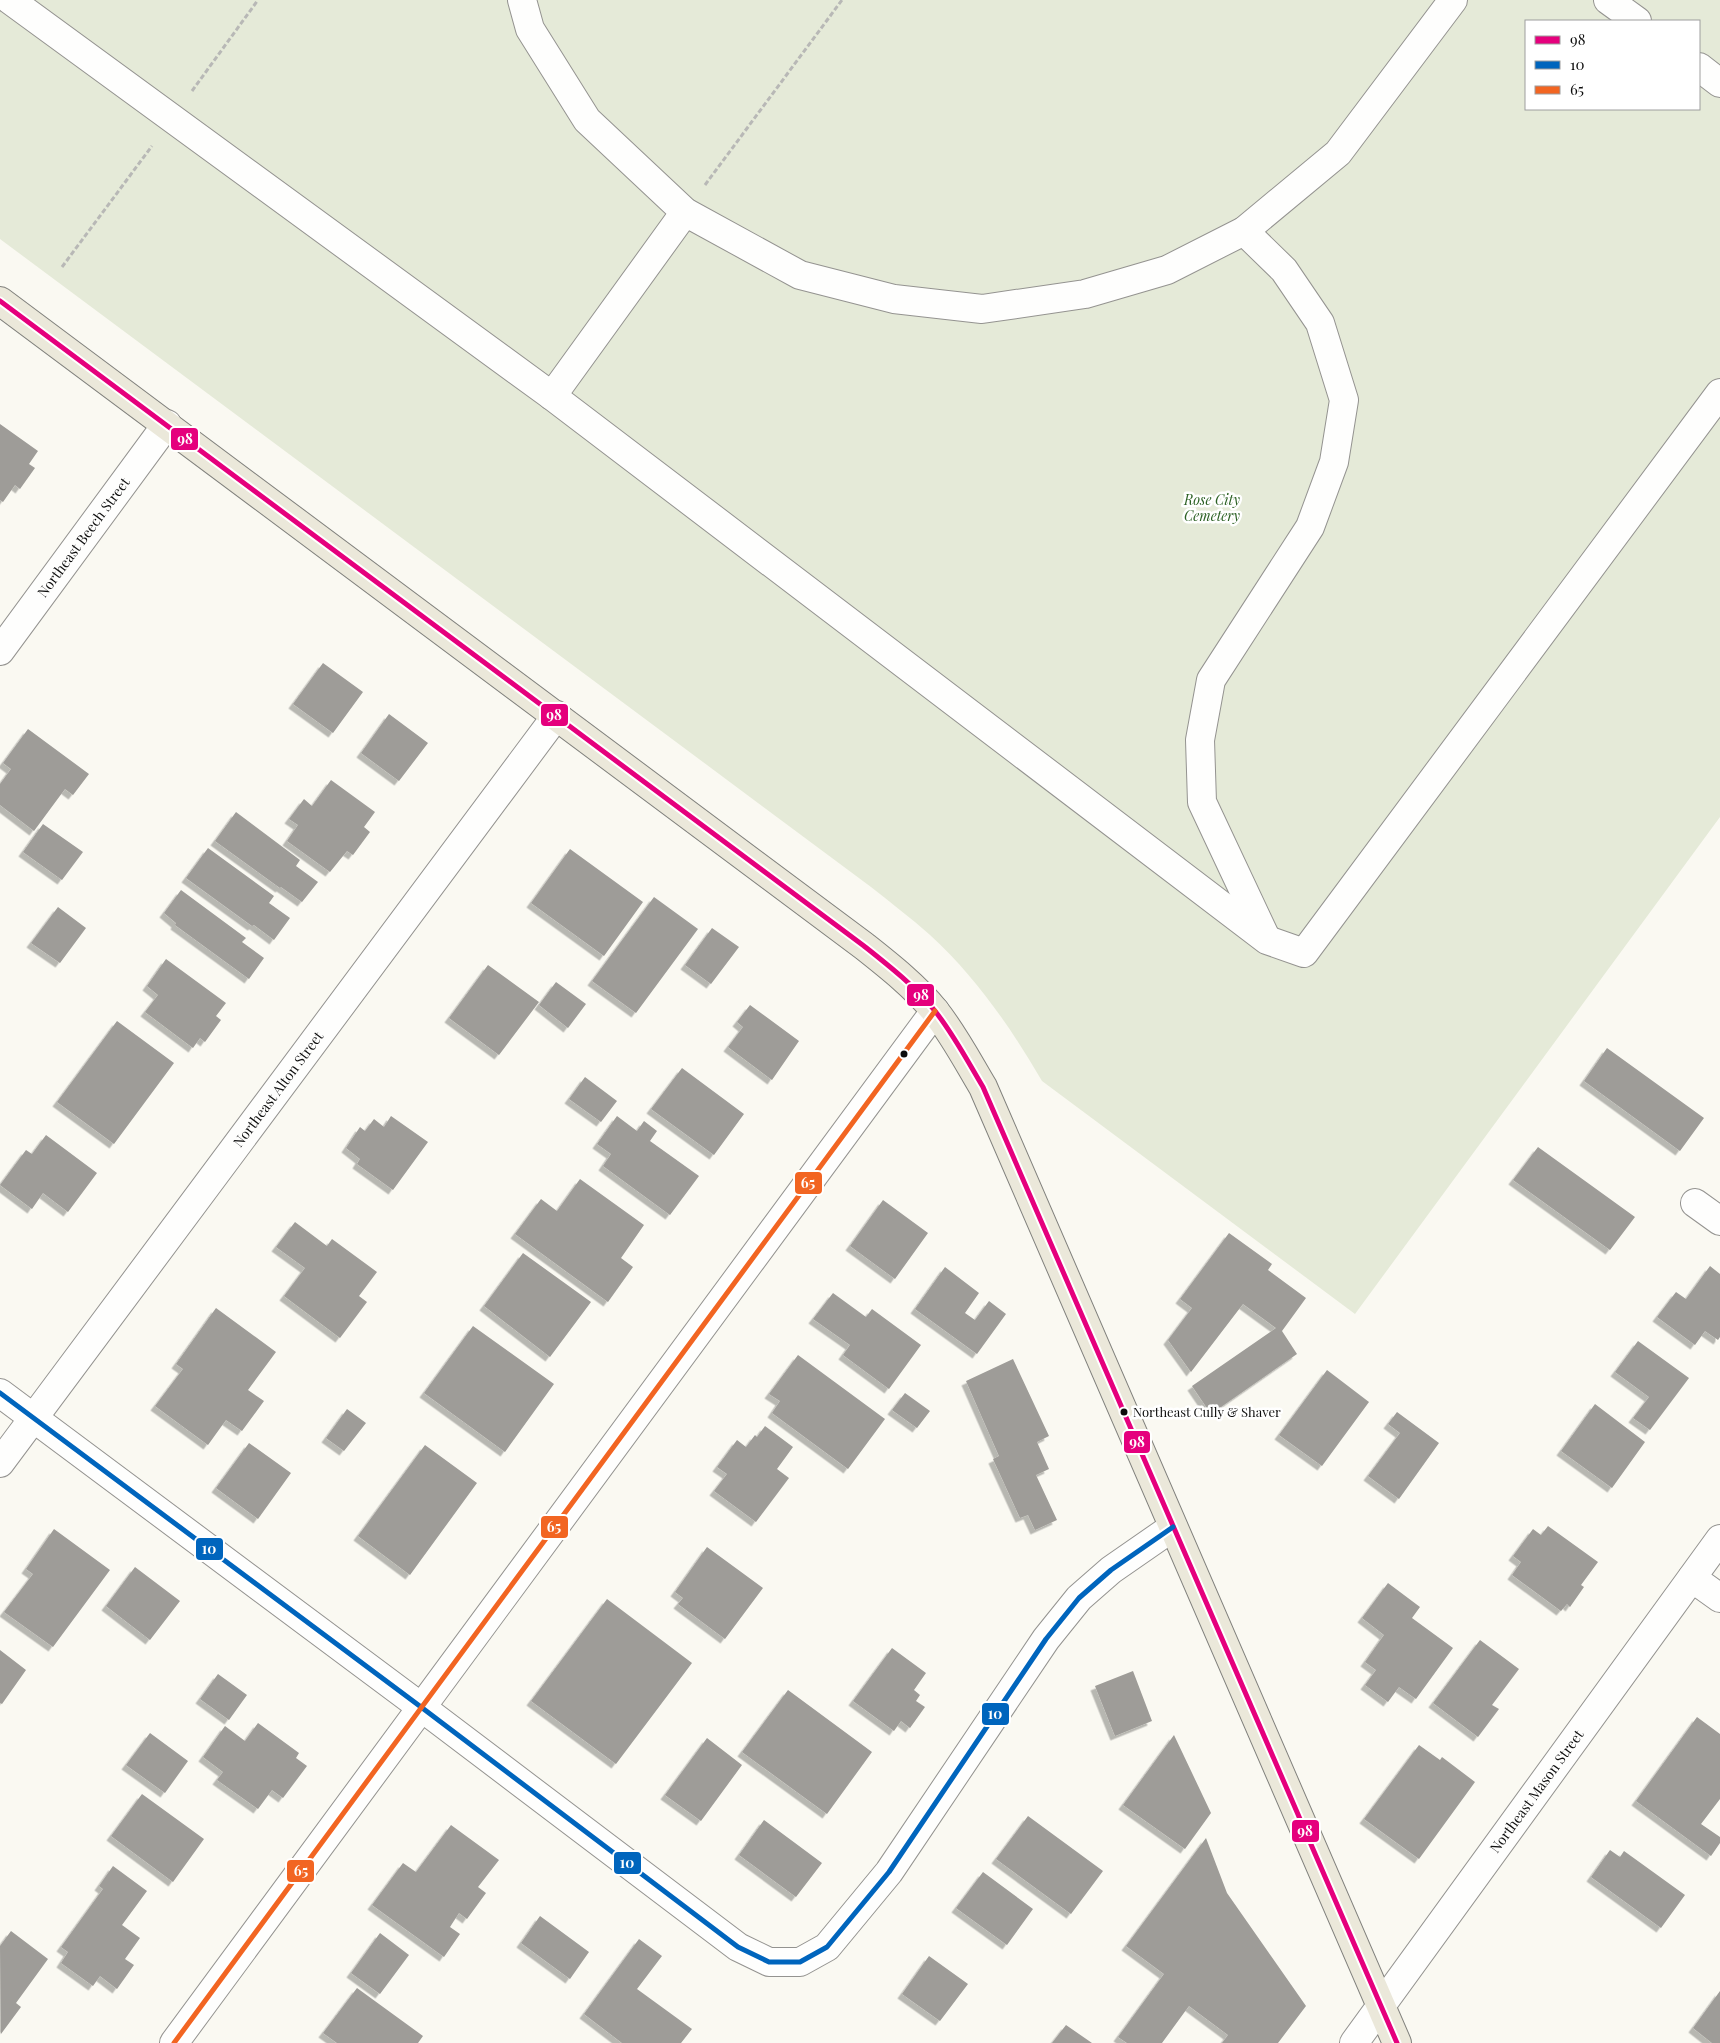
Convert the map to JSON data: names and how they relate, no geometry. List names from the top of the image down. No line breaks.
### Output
{"streets":{"street":["Northeast Beech Street","Northeast Alton Street","Northeast Mason Street"]},"parks":["Rose City Cemetery"],"places":["Northeast Cully & Shaver"],"lines":["transit line 98","transit line 65","transit line 10"],"legend":["98","10","65"]}
